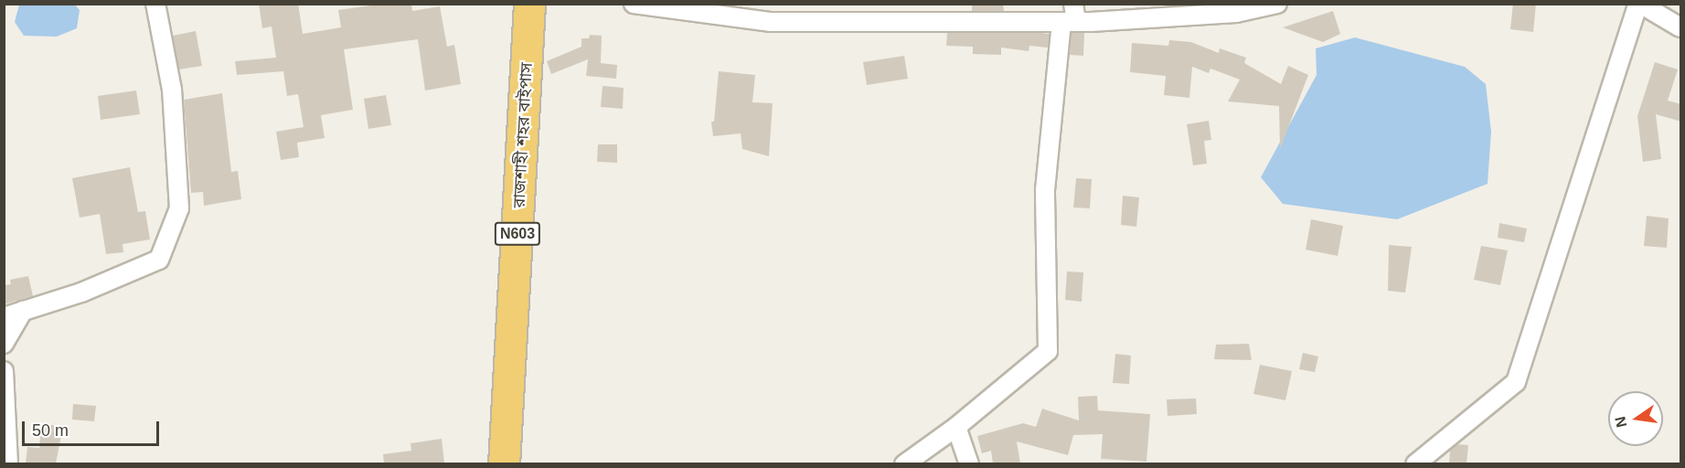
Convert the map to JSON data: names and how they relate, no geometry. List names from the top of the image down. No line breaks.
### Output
{"streets":{"highway":["রাজশাহী শহর বাইপাস","N603"]},"scale_bar":"50 m","north":"left"}
